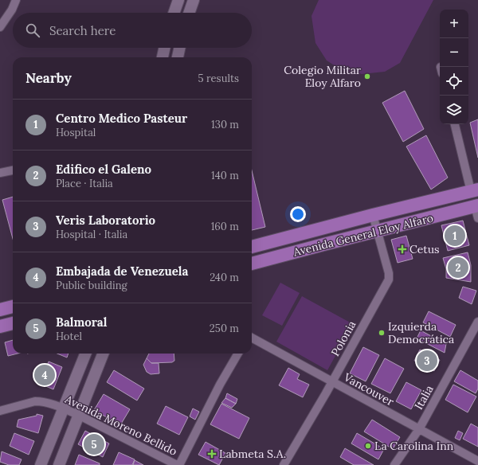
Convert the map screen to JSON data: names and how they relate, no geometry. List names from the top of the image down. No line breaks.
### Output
{"streets":{"main road":["Avenida General Eloy Alfaro"],"street":["Polonia","Vancouver","Italia","Avenida Moreno Bellido"]},"crossings":[["Avenida General Eloy Alfaro","Polonia"],["Polonia","Vancouver"],["Vancouver","Italia"]],"places":{"other":["Colegio Militar Eloy Alfaro","Izquierda Democrática","La Carolina Inn"],"health":["Cetus","Labmeta S.A."]},"page":{"map_buttons":["+","−"],"search":"Search here","heading":["Nearby","5 results"],"list":[{"mark":"1","name":"Centro Medico Pasteur","note":"Hospital","value":"130 m"},{"mark":"2","name":"Edifico el Galeno","note":"Place · Italia","value":"140 m"},{"mark":"3","name":"Veris Laboratorio","note":"Hospital · Italia","value":"160 m"},{"mark":"4","name":"Embajada de Venezuela","note":"Public building","value":"240 m"},{"mark":"5","name":"Balmoral","note":"Hotel","value":"250 m"}],"pins":["1","2","3","4","5"]}}
